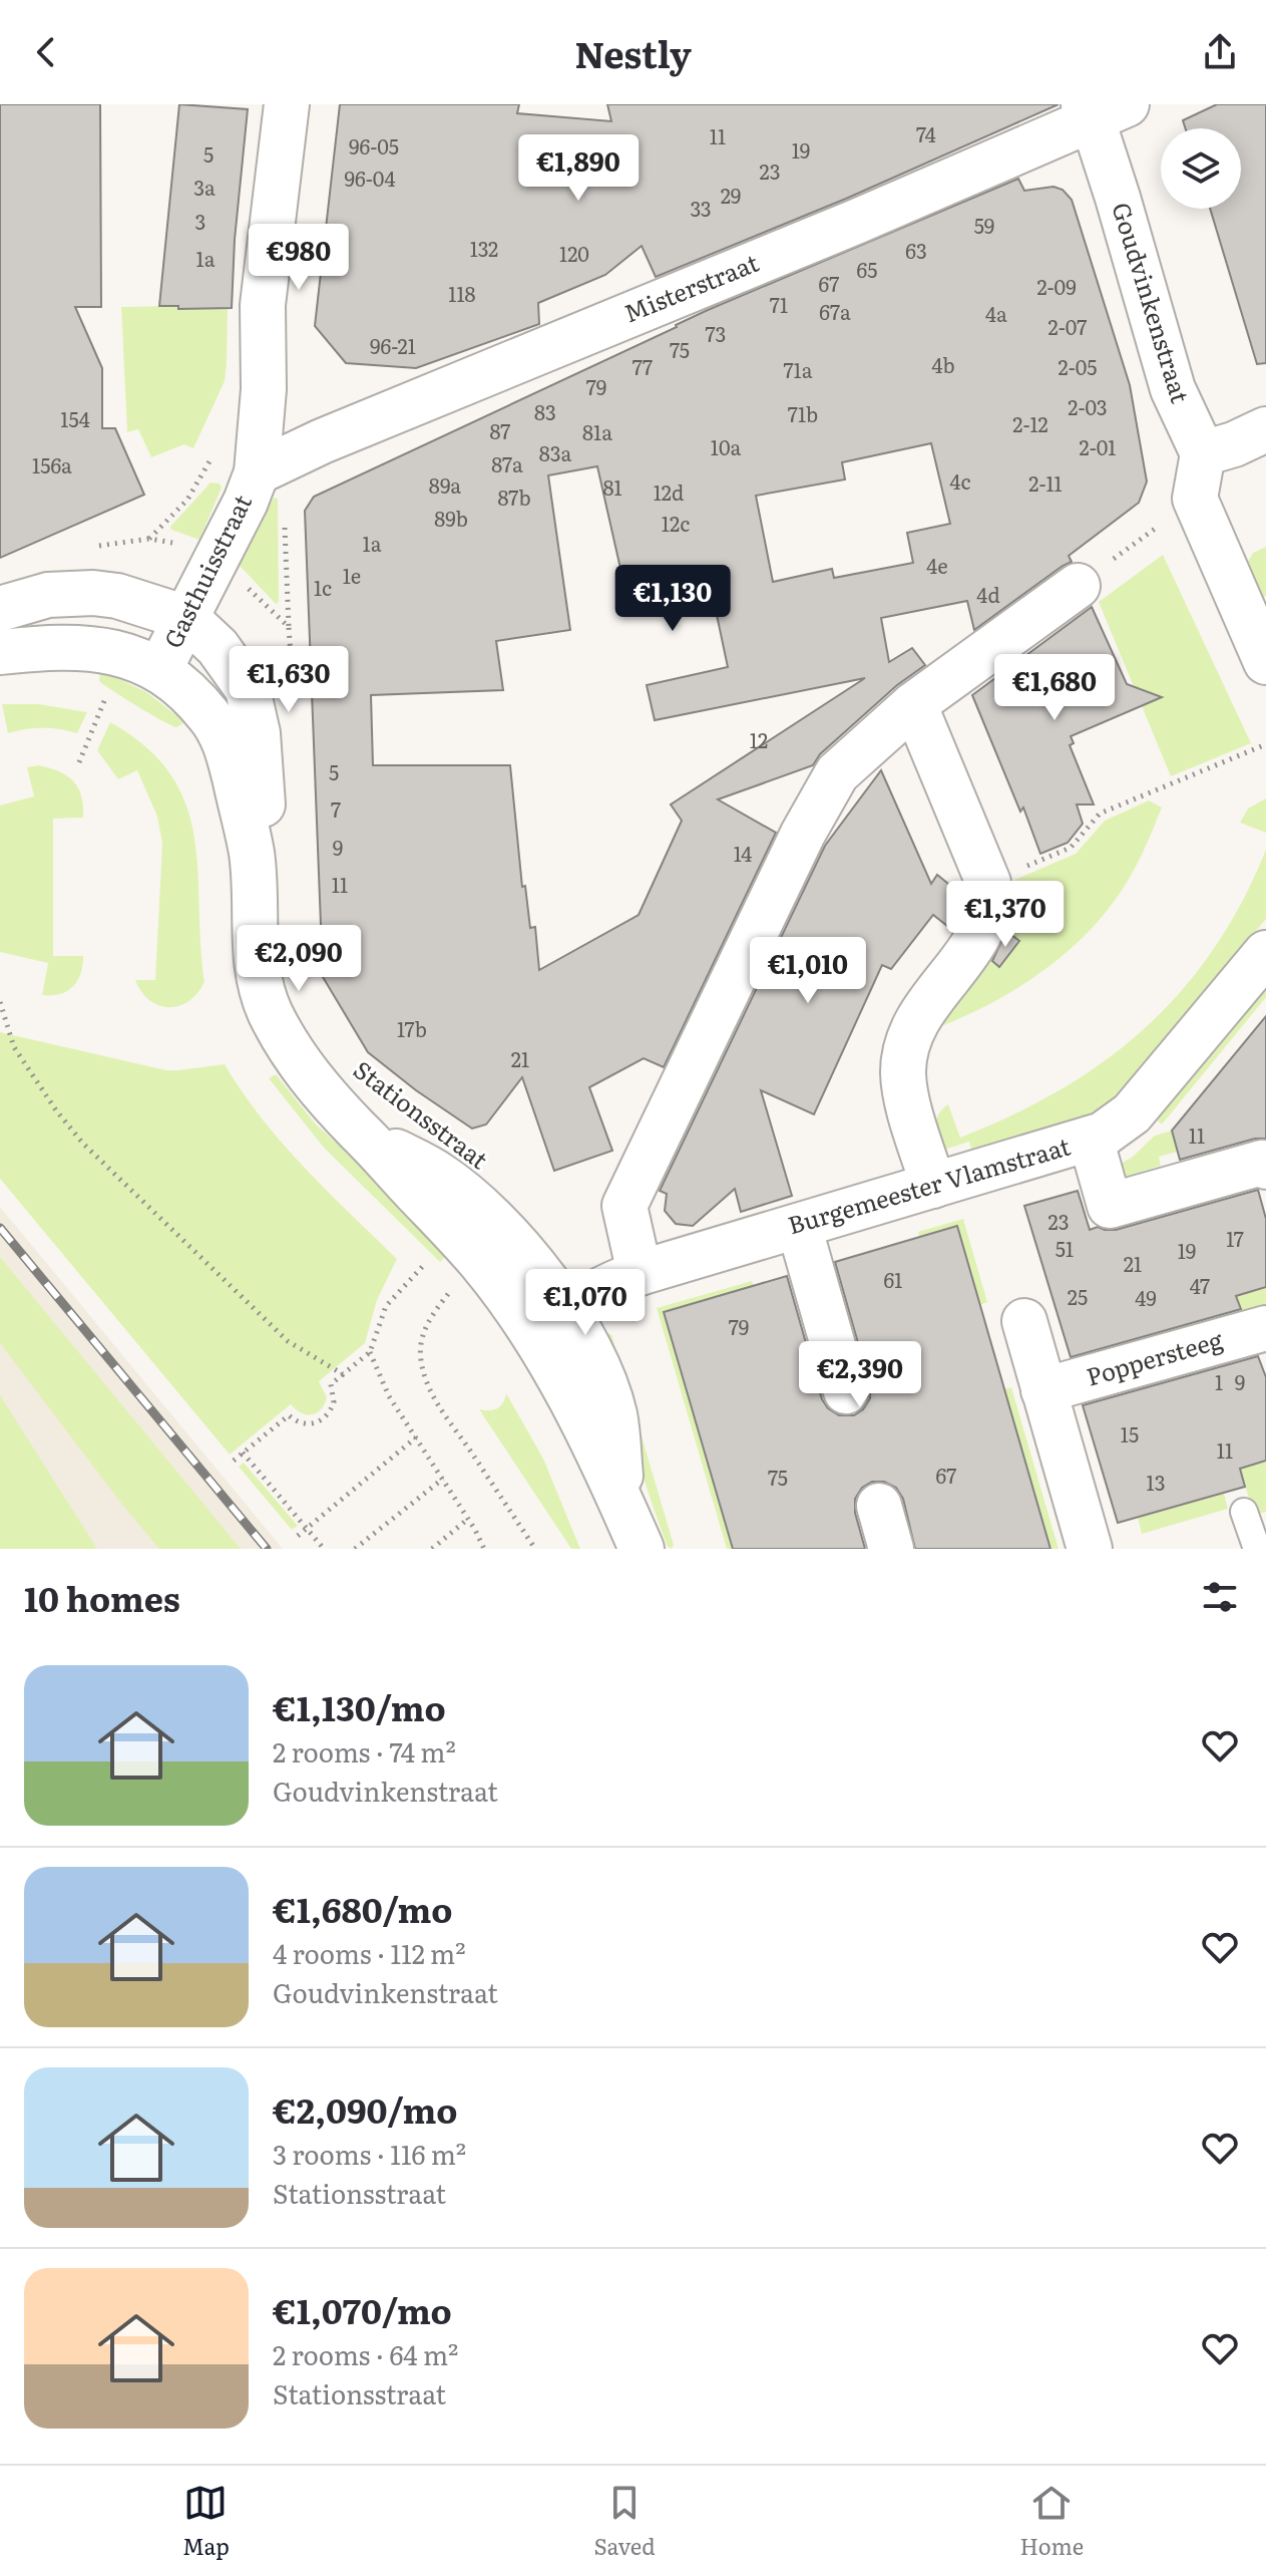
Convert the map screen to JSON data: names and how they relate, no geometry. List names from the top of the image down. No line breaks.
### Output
{"streets":{"street":["Misterstraat","Goudvinkenstraat","Gasthuisstraat","Stationsstraat","Burgemeester Vlamstraat","Poppersteeg"]},"crossings":[["Misterstraat","Goudvinkenstraat"],["Misterstraat","Gasthuisstraat"],["Gasthuisstraat","Stationsstraat"],["Stationsstraat","Burgemeester Vlamstraat"]],"house_numbers":["74","11","96-05","19","5","23","96-04","3a","29","33","3","59","132","63","120","1a","65","67","2-09","118","71","67a","4a","2-07","73","96-21","75","4b","77","2-05","71a","79","2-03","83","71b","154","2-12","87","81a","10a","2-01","83a","87a","156a","4c","2-11","89a","81","12d","87b","89b","12c","1a","4e","1e","1c","4d","12","5","7","9","14","11","17b","21","11","23","17","51","19","21","61","47","25","49","79","1","9","15","11","67","75","13"],"page":{"header":"Nestly","price":["€1,890","€980","€1,130","€1,630","€1,680","€1,370","€2,090","€1,010","€1,070","€2,390"],"heading":"10 homes","list":[{"name":"€1,130/mo","note":"2 rooms · 74 m² · Goudvinkenstraat"},{"name":"€1,680/mo","note":"4 rooms · 112 m² · Goudvinkenstraat"},{"name":"€2,090/mo","note":"3 rooms · 116 m² · Stationsstraat"},{"name":"€1,070/mo","note":"2 rooms · 64 m² · Stationsstraat"}],"tabs":["Map","Saved","Home"]}}
